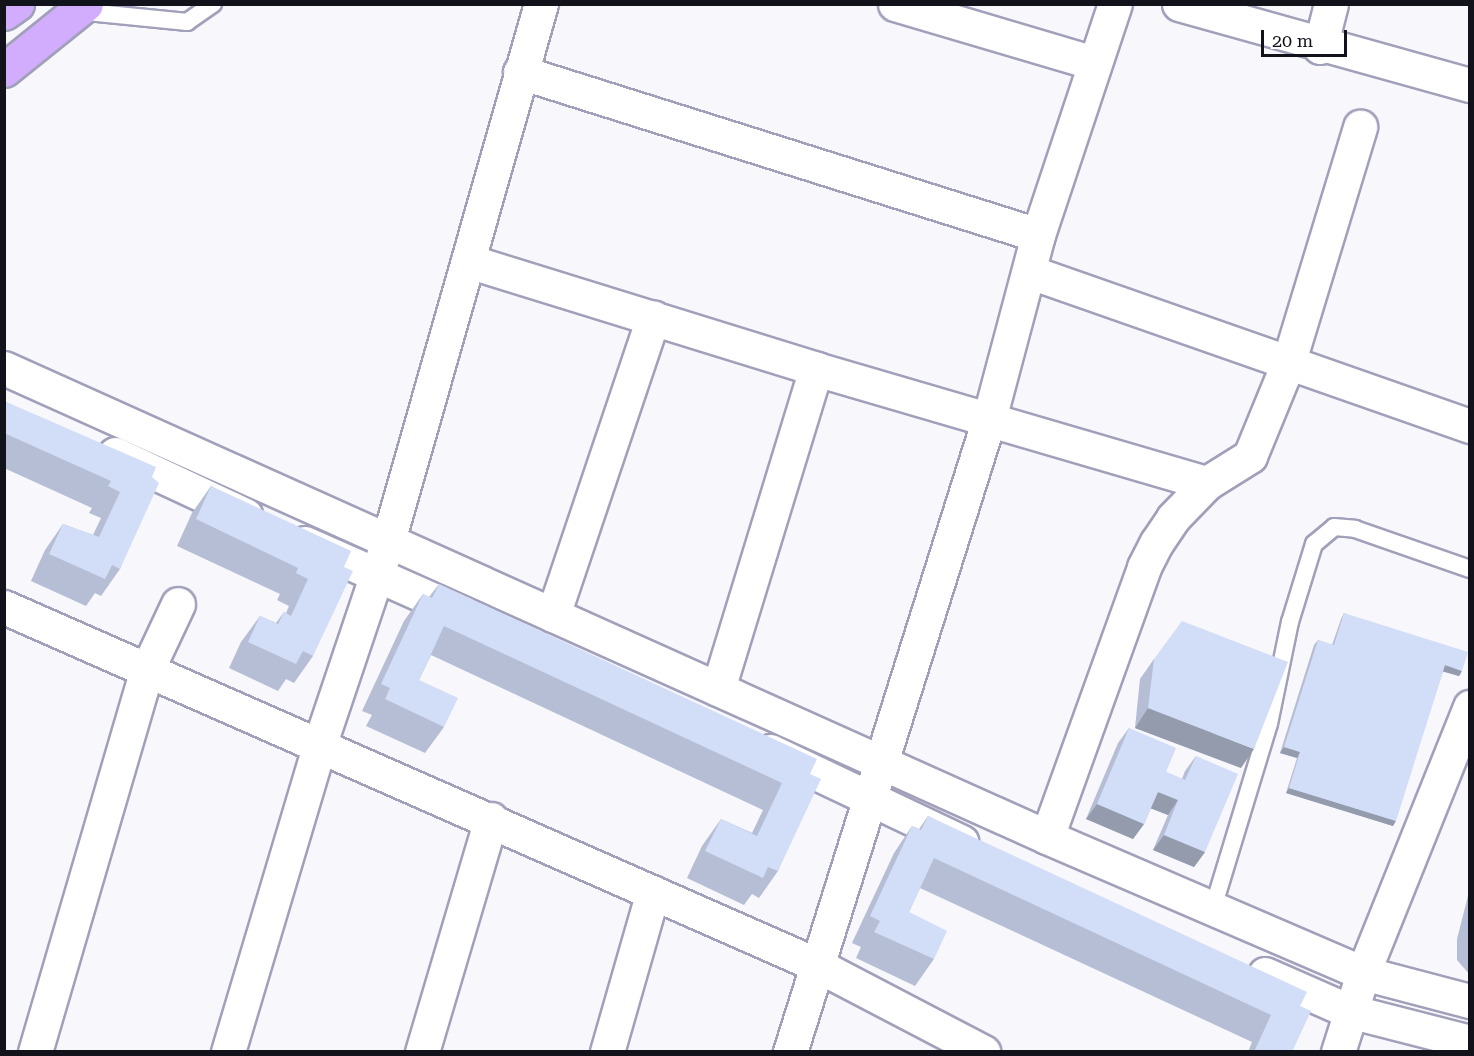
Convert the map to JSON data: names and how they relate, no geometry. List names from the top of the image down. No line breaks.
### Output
{"scale_bar":"20 m"}
